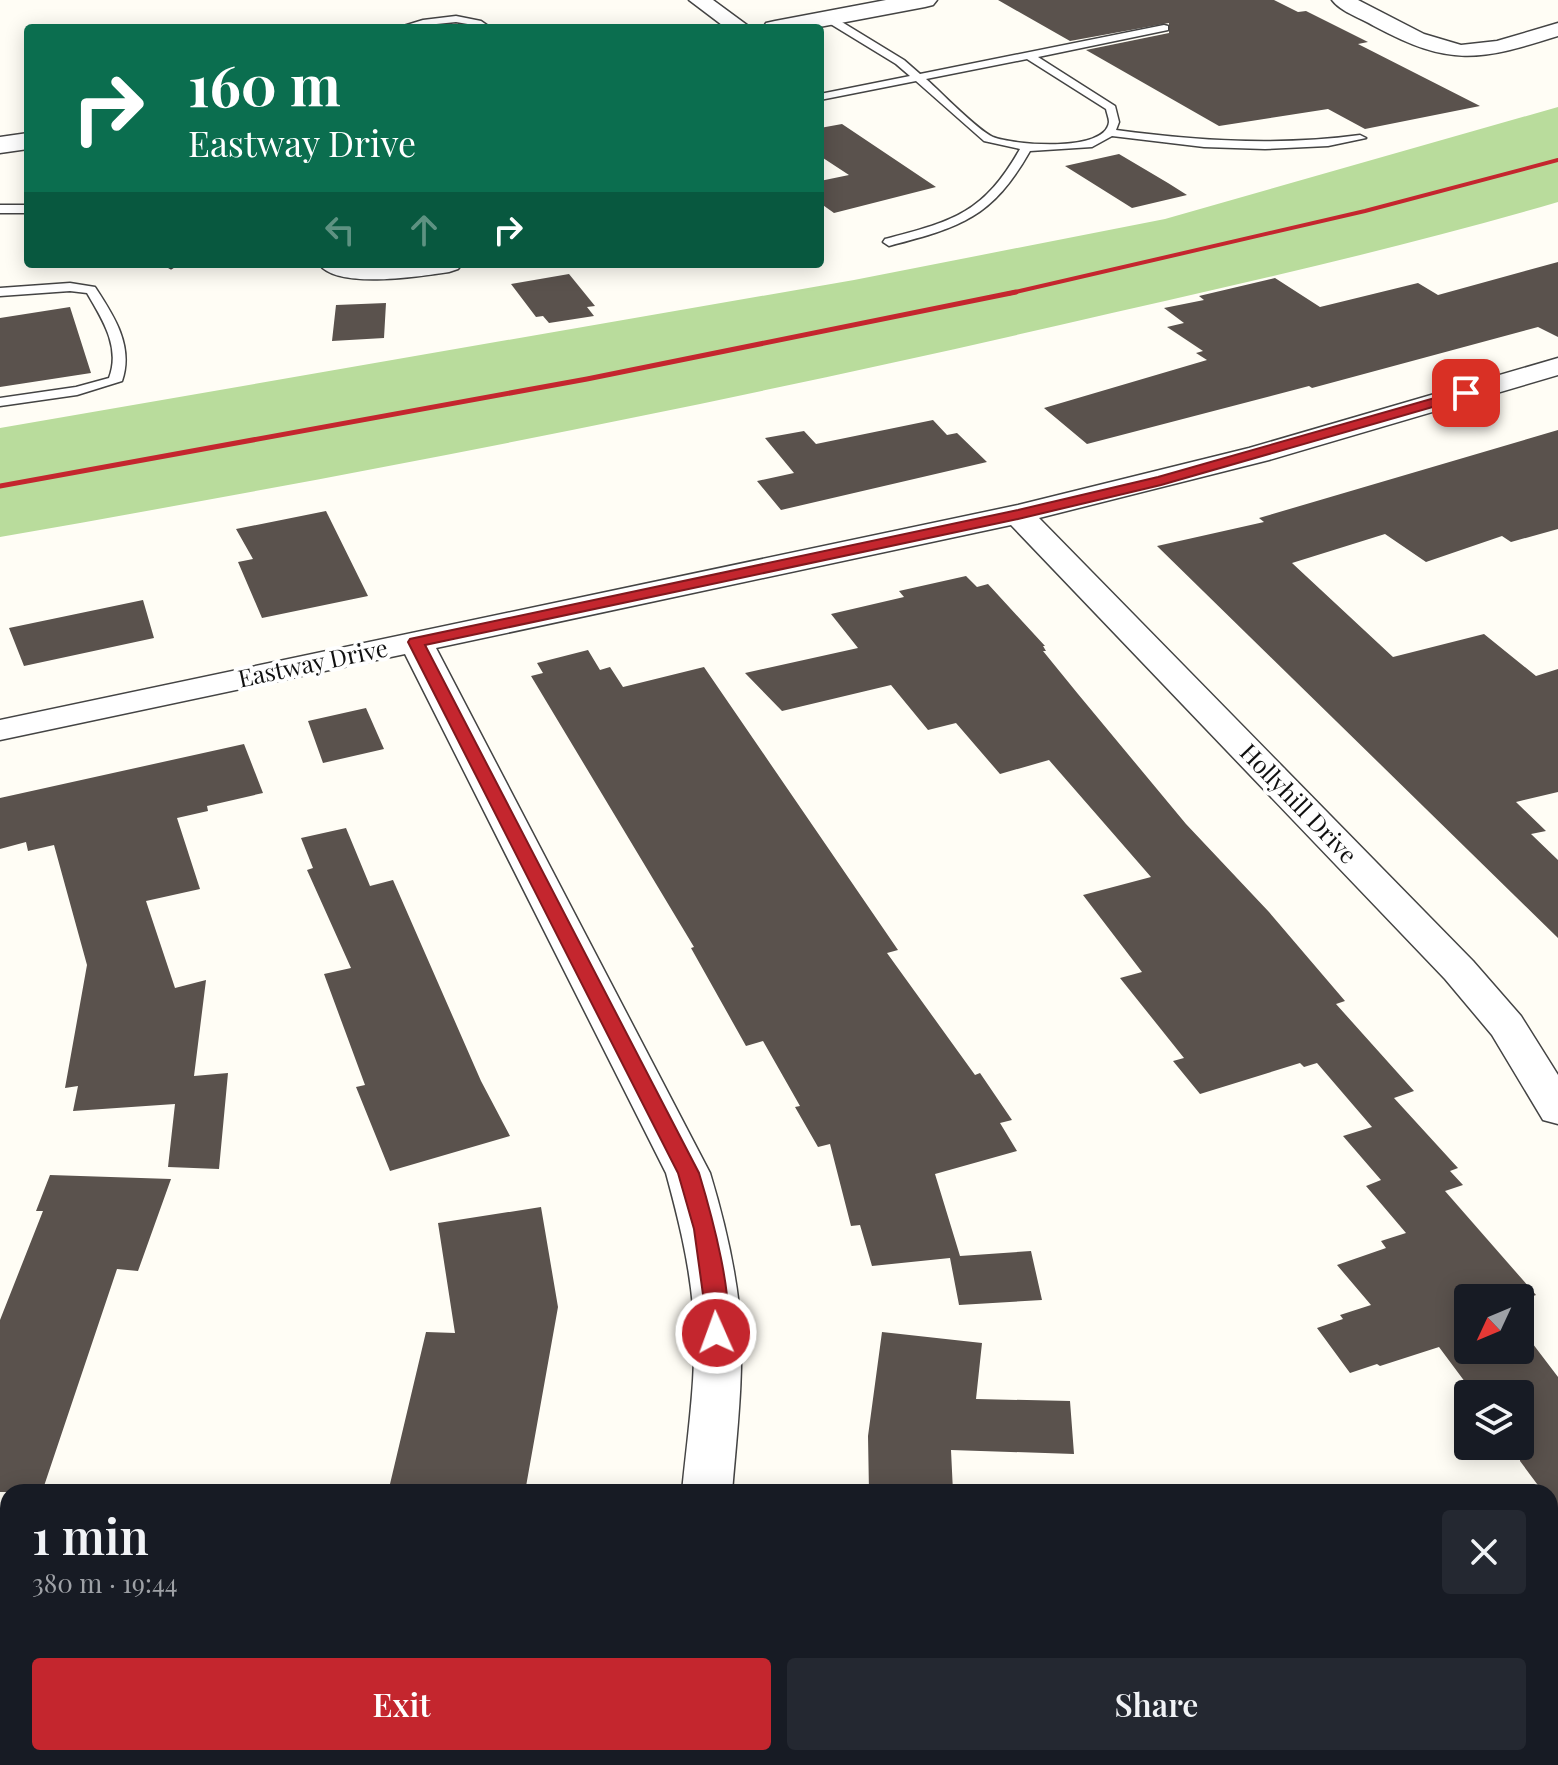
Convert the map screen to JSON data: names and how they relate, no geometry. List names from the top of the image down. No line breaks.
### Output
{"streets":{"street":["Eastway Drive","Hollyhill Drive"]},"crossings":[["Eastway Drive","Hollyhill Drive"]],"north":"bottom left","page":{"turn":["160 m","Eastway Drive"],"heading":["1 min","380 m · 19:44"],"buttons":["Exit","Share"]}}
